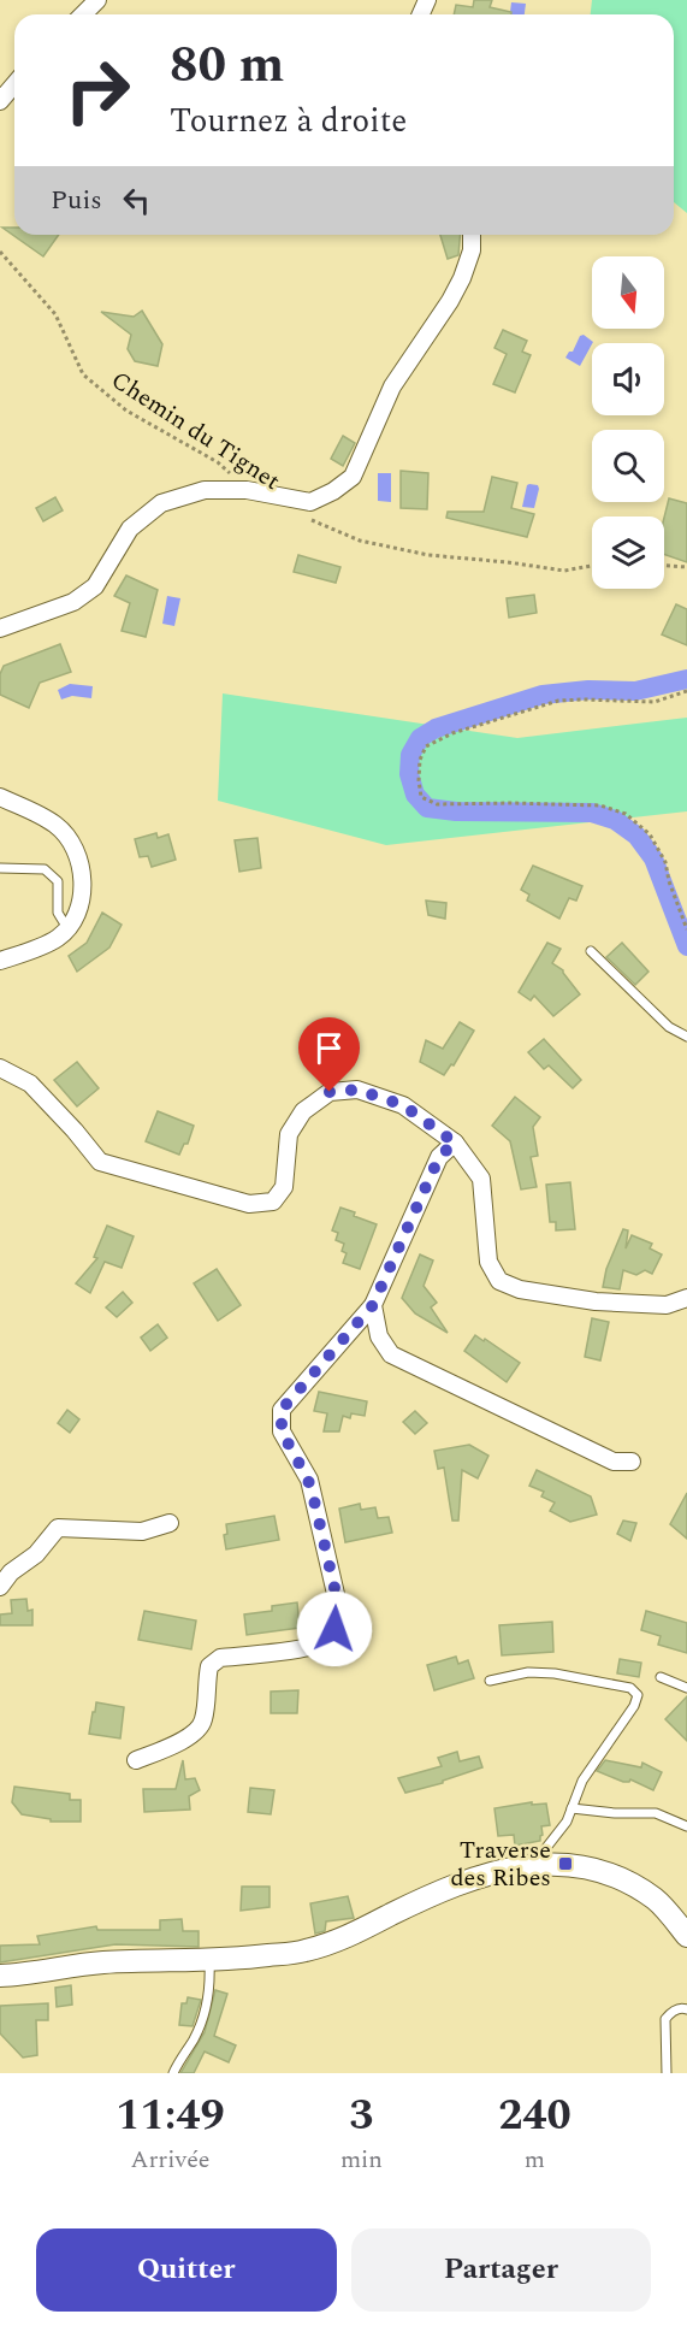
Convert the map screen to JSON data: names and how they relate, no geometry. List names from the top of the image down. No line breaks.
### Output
{"streets":{"path":["Chemin du Tignet"]},"places":{"transit":["Traverse des Ribes"]},"north":"bottom","page":{"turn":["80 m","Tournez à droite"],"then":"Puis","eta":["11:49","Arrivée","3","min","240","m"],"buttons":["Quitter","Partager"]}}
